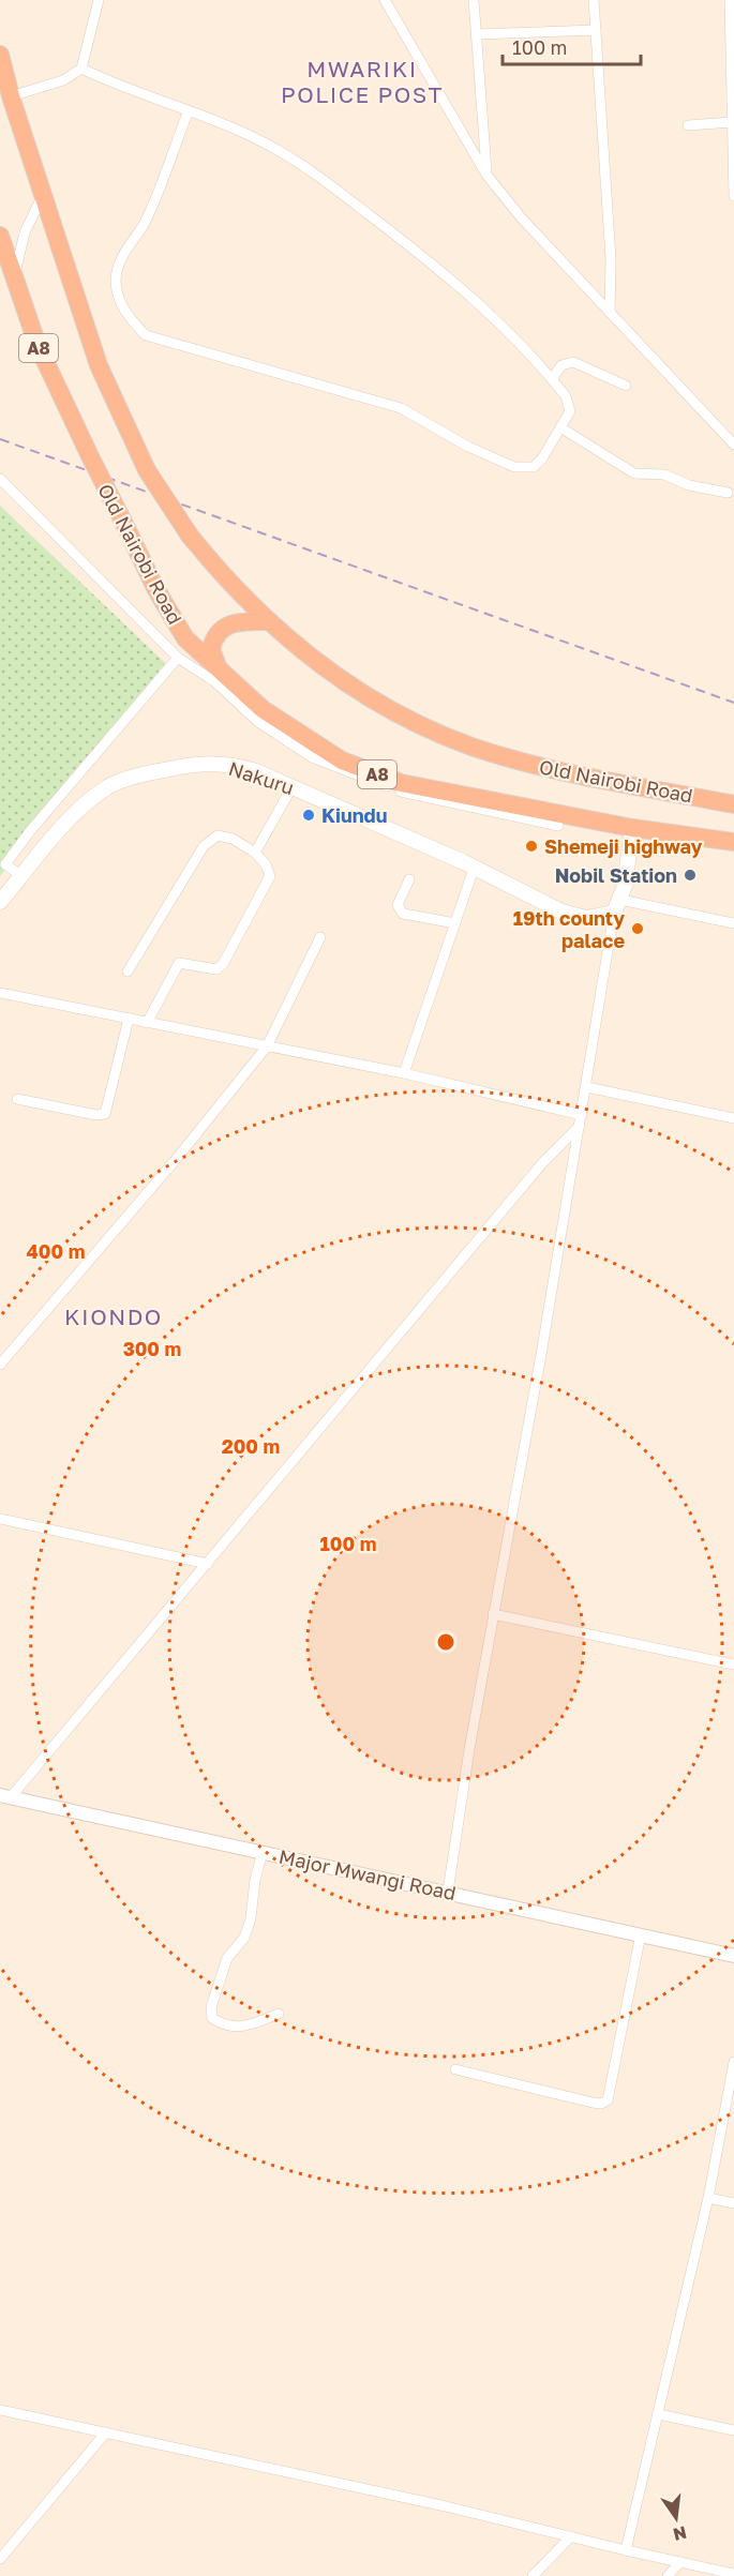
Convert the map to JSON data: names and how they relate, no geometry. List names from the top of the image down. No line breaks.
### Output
{"streets":{"highway":["A8","Old Nairobi Road"],"main road":["Nakuru"],"street":["Major Mwangi Road"]},"crossings":[["A8","Old Nairobi Road"]],"districts":["MWARIKI POLICE POST","KIONDO"],"places":["Kiundu","Shemeji highway","Nobil Station","19th county palace"],"scale_bar":"100 m","north":"bottom","rings":["400 m","300 m","200 m","100 m"]}
